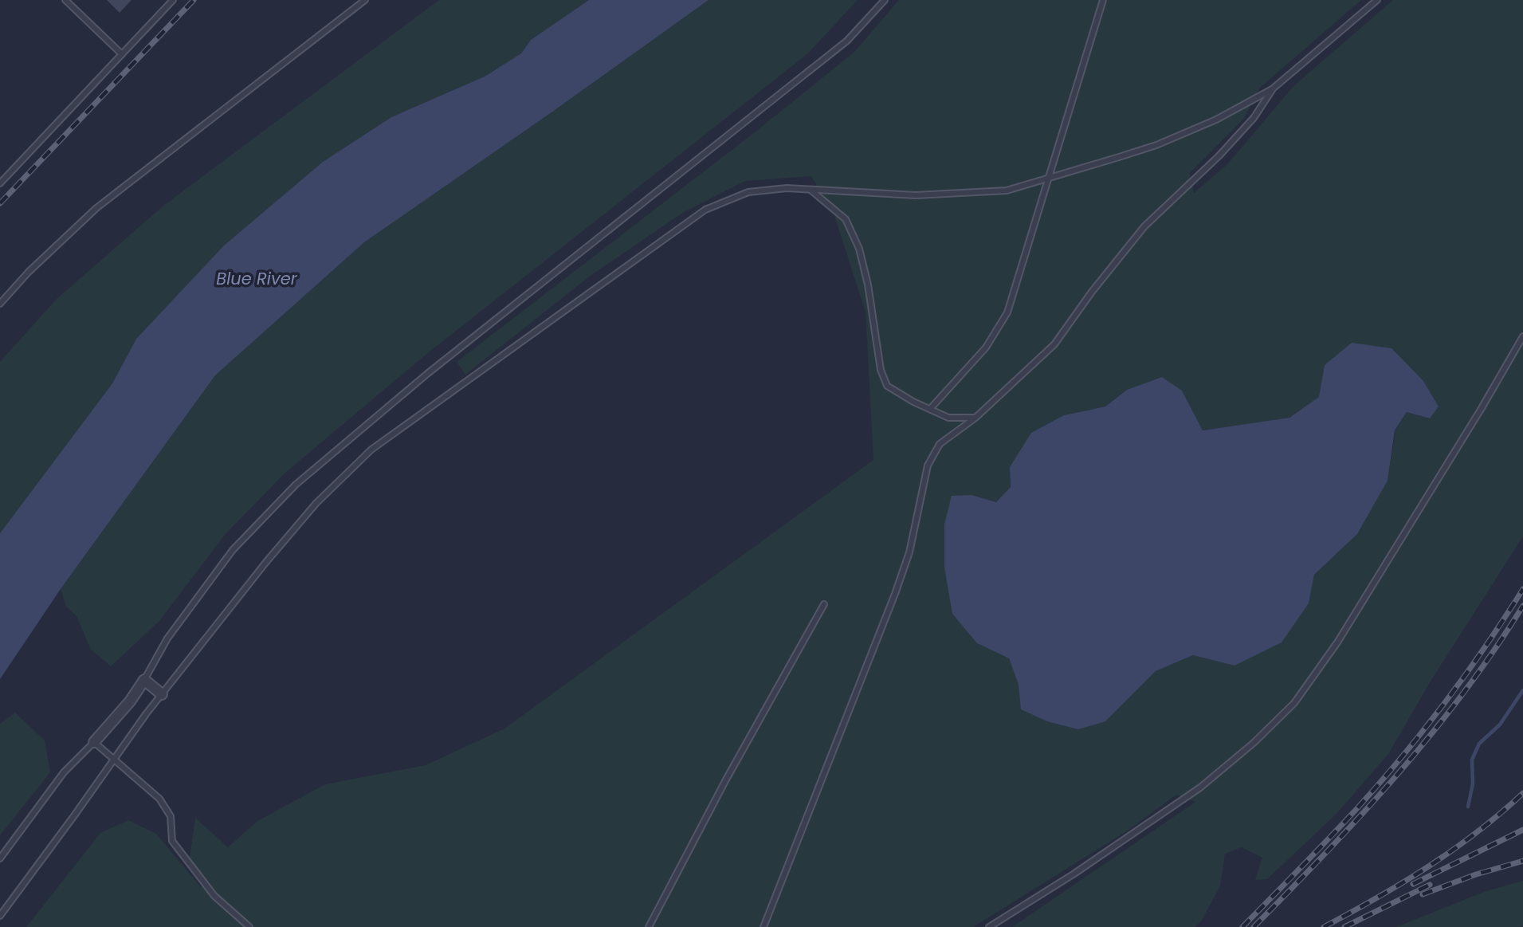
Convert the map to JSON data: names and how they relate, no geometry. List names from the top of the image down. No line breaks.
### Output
{"water":["Blue River"]}
